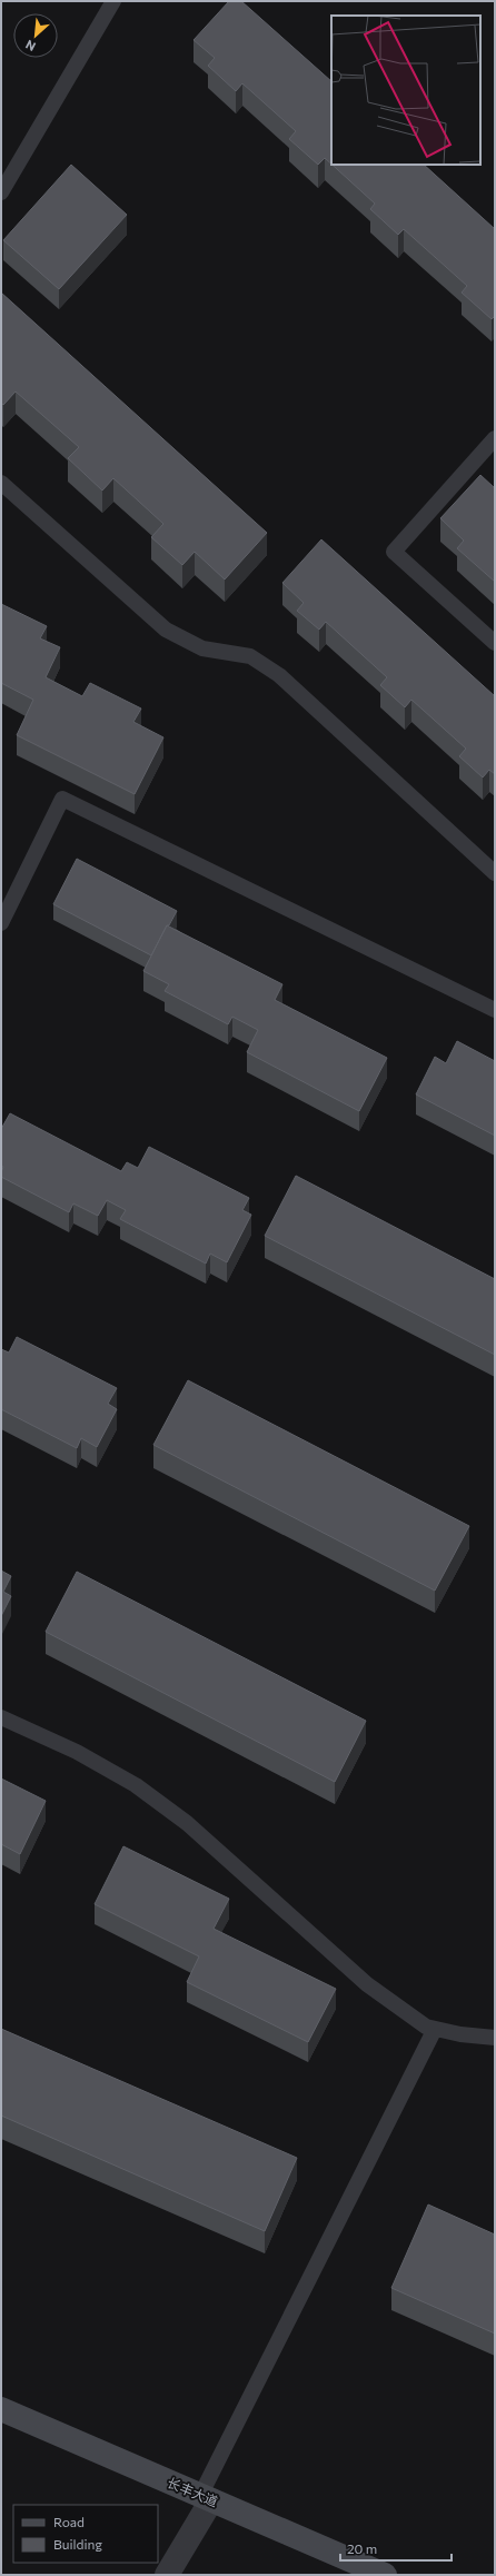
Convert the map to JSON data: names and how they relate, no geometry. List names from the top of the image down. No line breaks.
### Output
{"streets":{"main road":["长丰大道"]},"legend":["Road","Building"],"scale_bar":"20 m","north":"bottom left"}
